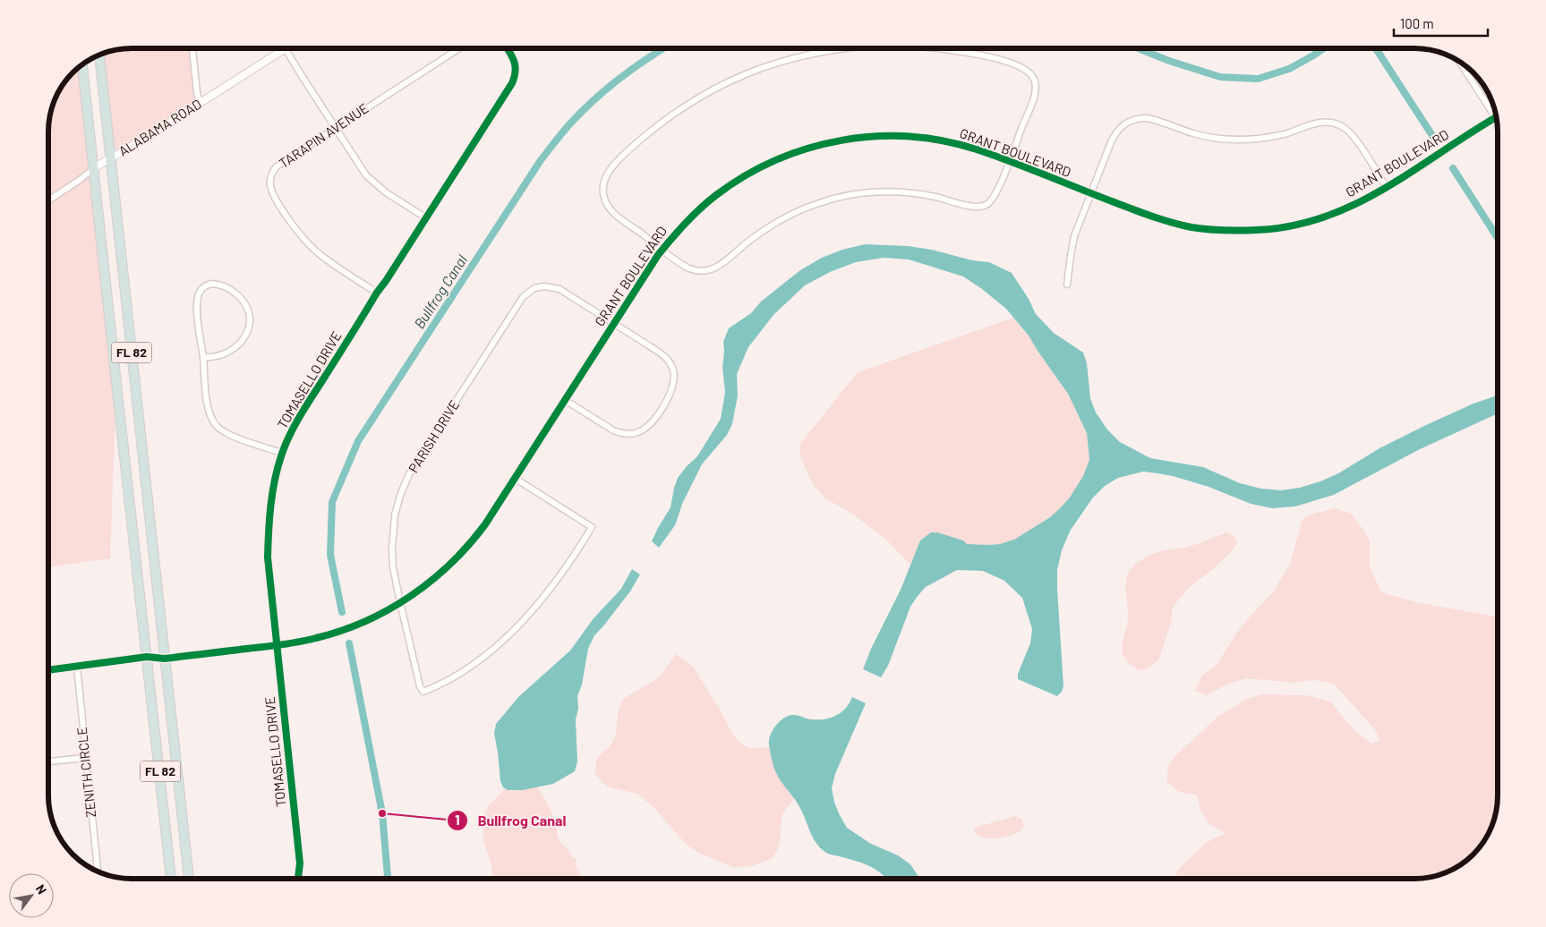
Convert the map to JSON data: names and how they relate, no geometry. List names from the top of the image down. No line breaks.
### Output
{"streets":{"highway":["FL 82"],"street":["ALABAMA ROAD","TARAPIN AVENUE","GRANT BOULEVARD","TOMASELLO DRIVE","PARISH DRIVE","ZENITH CIRCLE"]},"crossings":[["ALABAMA ROAD","FL 82"],["TARAPIN AVENUE","TOMASELLO DRIVE"],["GRANT BOULEVARD","FL 82"],["GRANT BOULEVARD","TOMASELLO DRIVE"],["GRANT BOULEVARD","PARISH DRIVE"],["GRANT BOULEVARD","ZENITH CIRCLE"]],"water":["Bullfrog Canal"],"places":["Bullfrog Canal"],"scale_bar":"100 m","north":"top right"}
